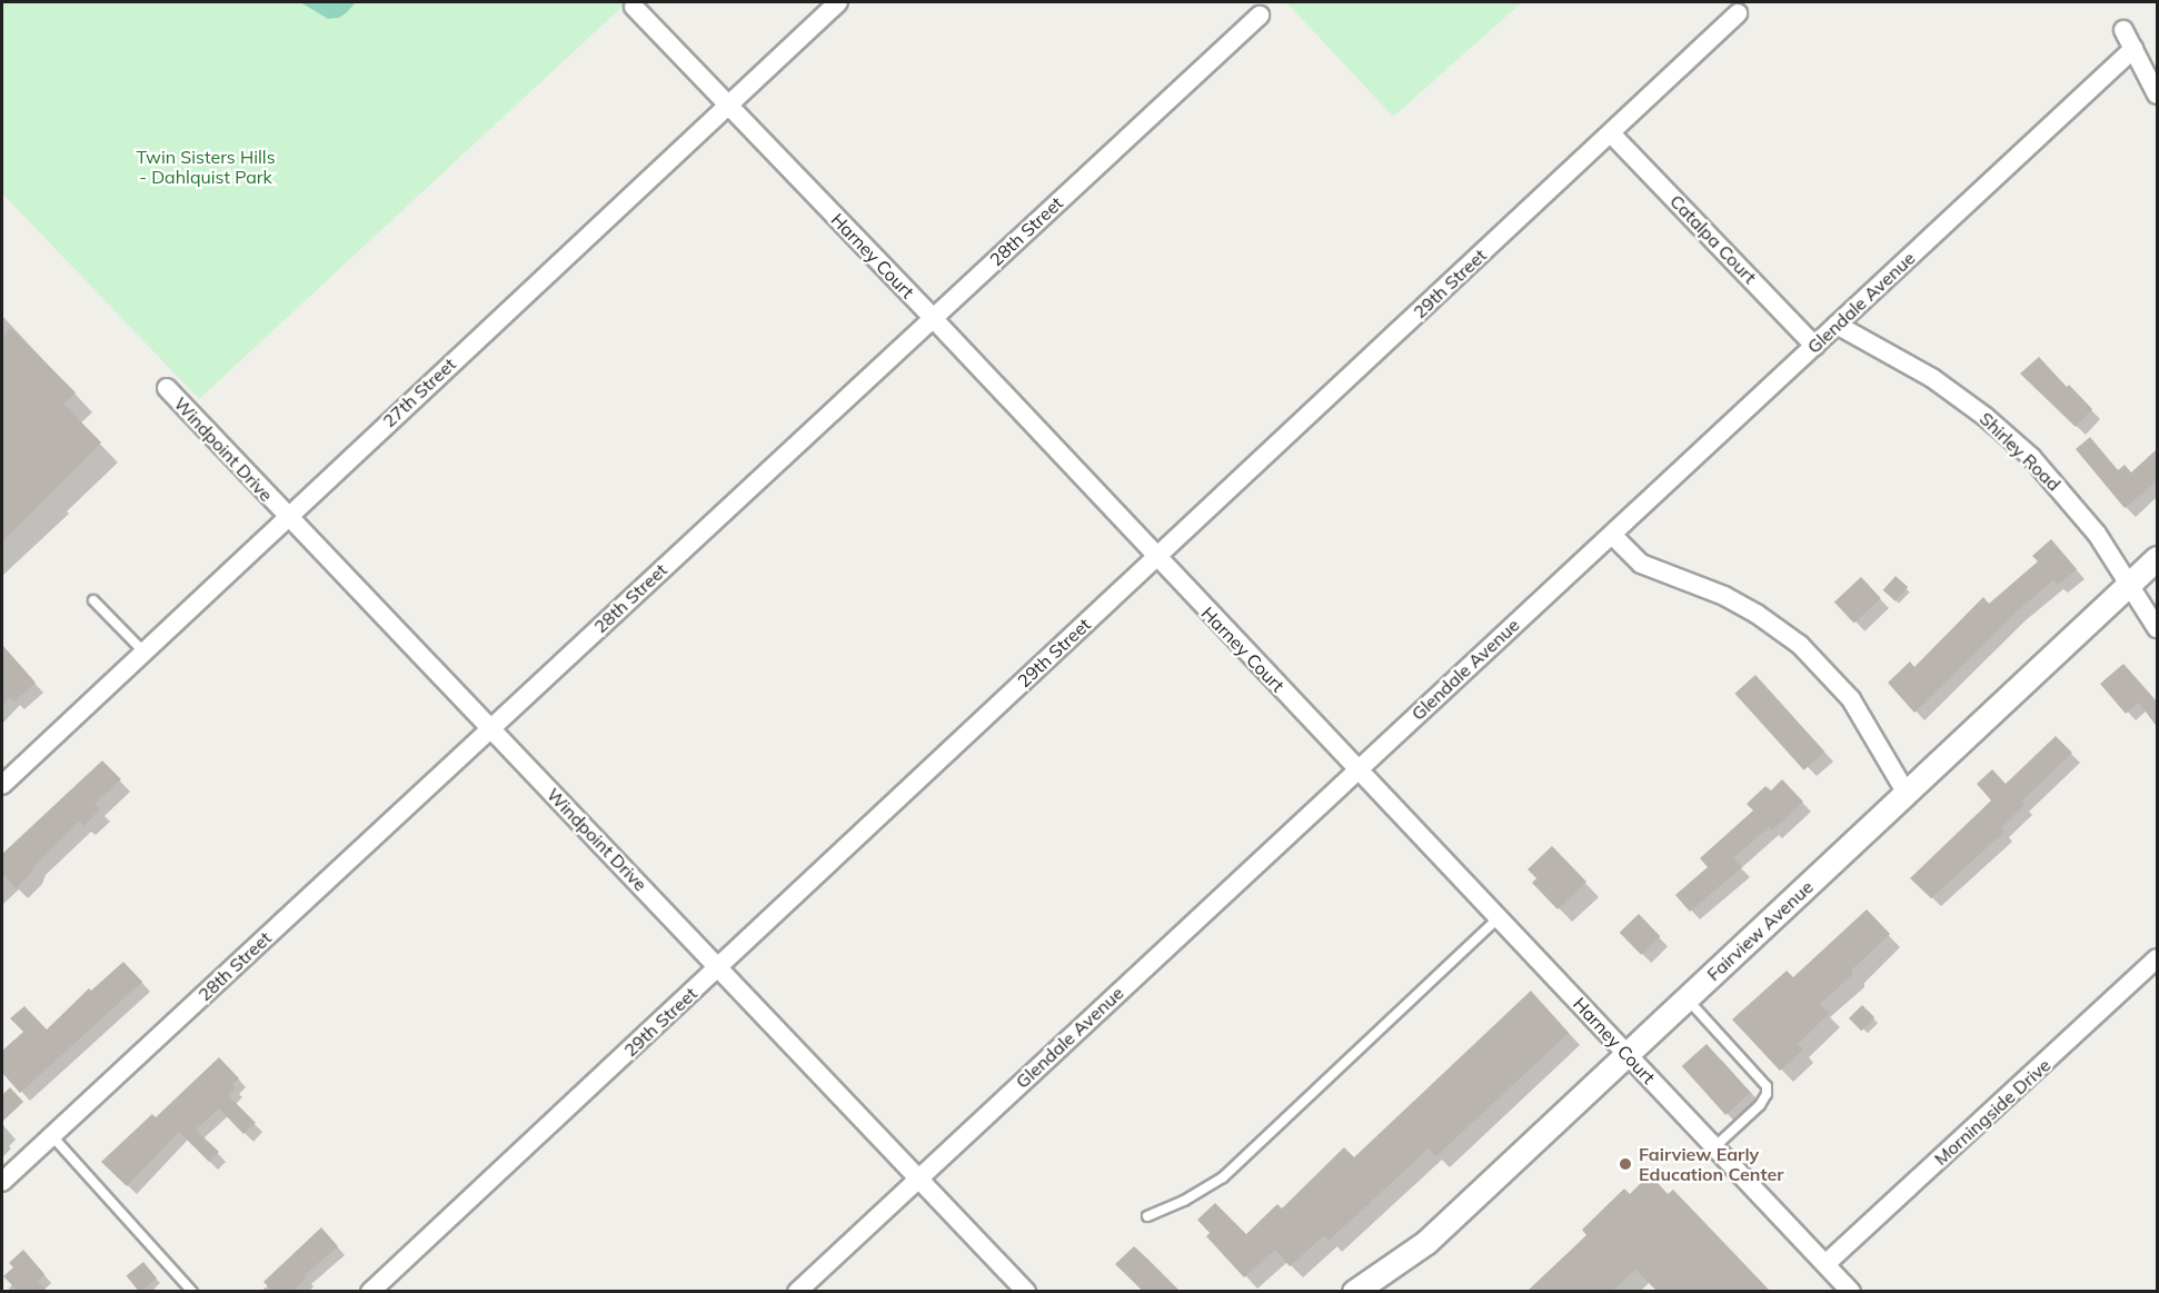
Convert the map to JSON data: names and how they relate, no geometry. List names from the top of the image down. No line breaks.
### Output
{"streets":{"street":["28th Street","Catalpa Court","Harney Court","29th Street","Glendale Avenue","27th Street","Windpoint Drive","Shirley Road","Fairview Avenue","Morningside Drive"]},"crossings":[["28th Street","Harney Court"],["28th Street","Windpoint Drive"],["Catalpa Court","29th Street"],["Catalpa Court","Glendale Avenue"],["Harney Court","29th Street"],["Harney Court","Glendale Avenue"],["Harney Court","27th Street"],["Harney Court","Fairview Avenue"],["Harney Court","Morningside Drive"],["29th Street","Windpoint Drive"],["Glendale Avenue","Windpoint Drive"],["Glendale Avenue","Shirley Road"],["27th Street","Windpoint Drive"],["Shirley Road","Fairview Avenue"]],"parks":["Twin Sisters Hills - Dahlquist Park"],"places":["Fairview Early Education Center"]}
